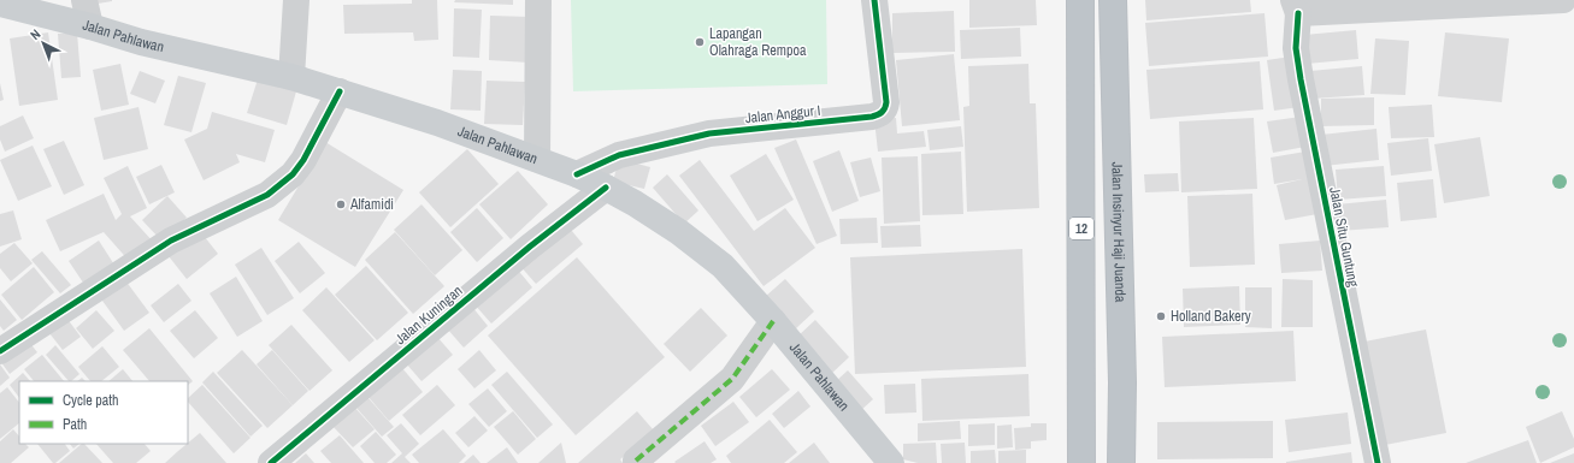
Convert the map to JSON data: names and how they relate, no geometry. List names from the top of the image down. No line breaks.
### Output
{"streets":{"highway":["12","Jalan Insinyur Haji Juanda"],"main road":["Jalan Pahlawan"],"street":["Jalan Anggur I","Jalan Situ Guntung","Jalan Kuningan"]},"crossings":[["Jalan Pahlawan","Jalan Anggur I"],["Jalan Pahlawan","Jalan Kuningan"]],"places":["Lapangan Olahraga Rempoa","Alfamidi","Holland Bakery"],"legend":["Cycle path","Path"],"north":"top left"}
